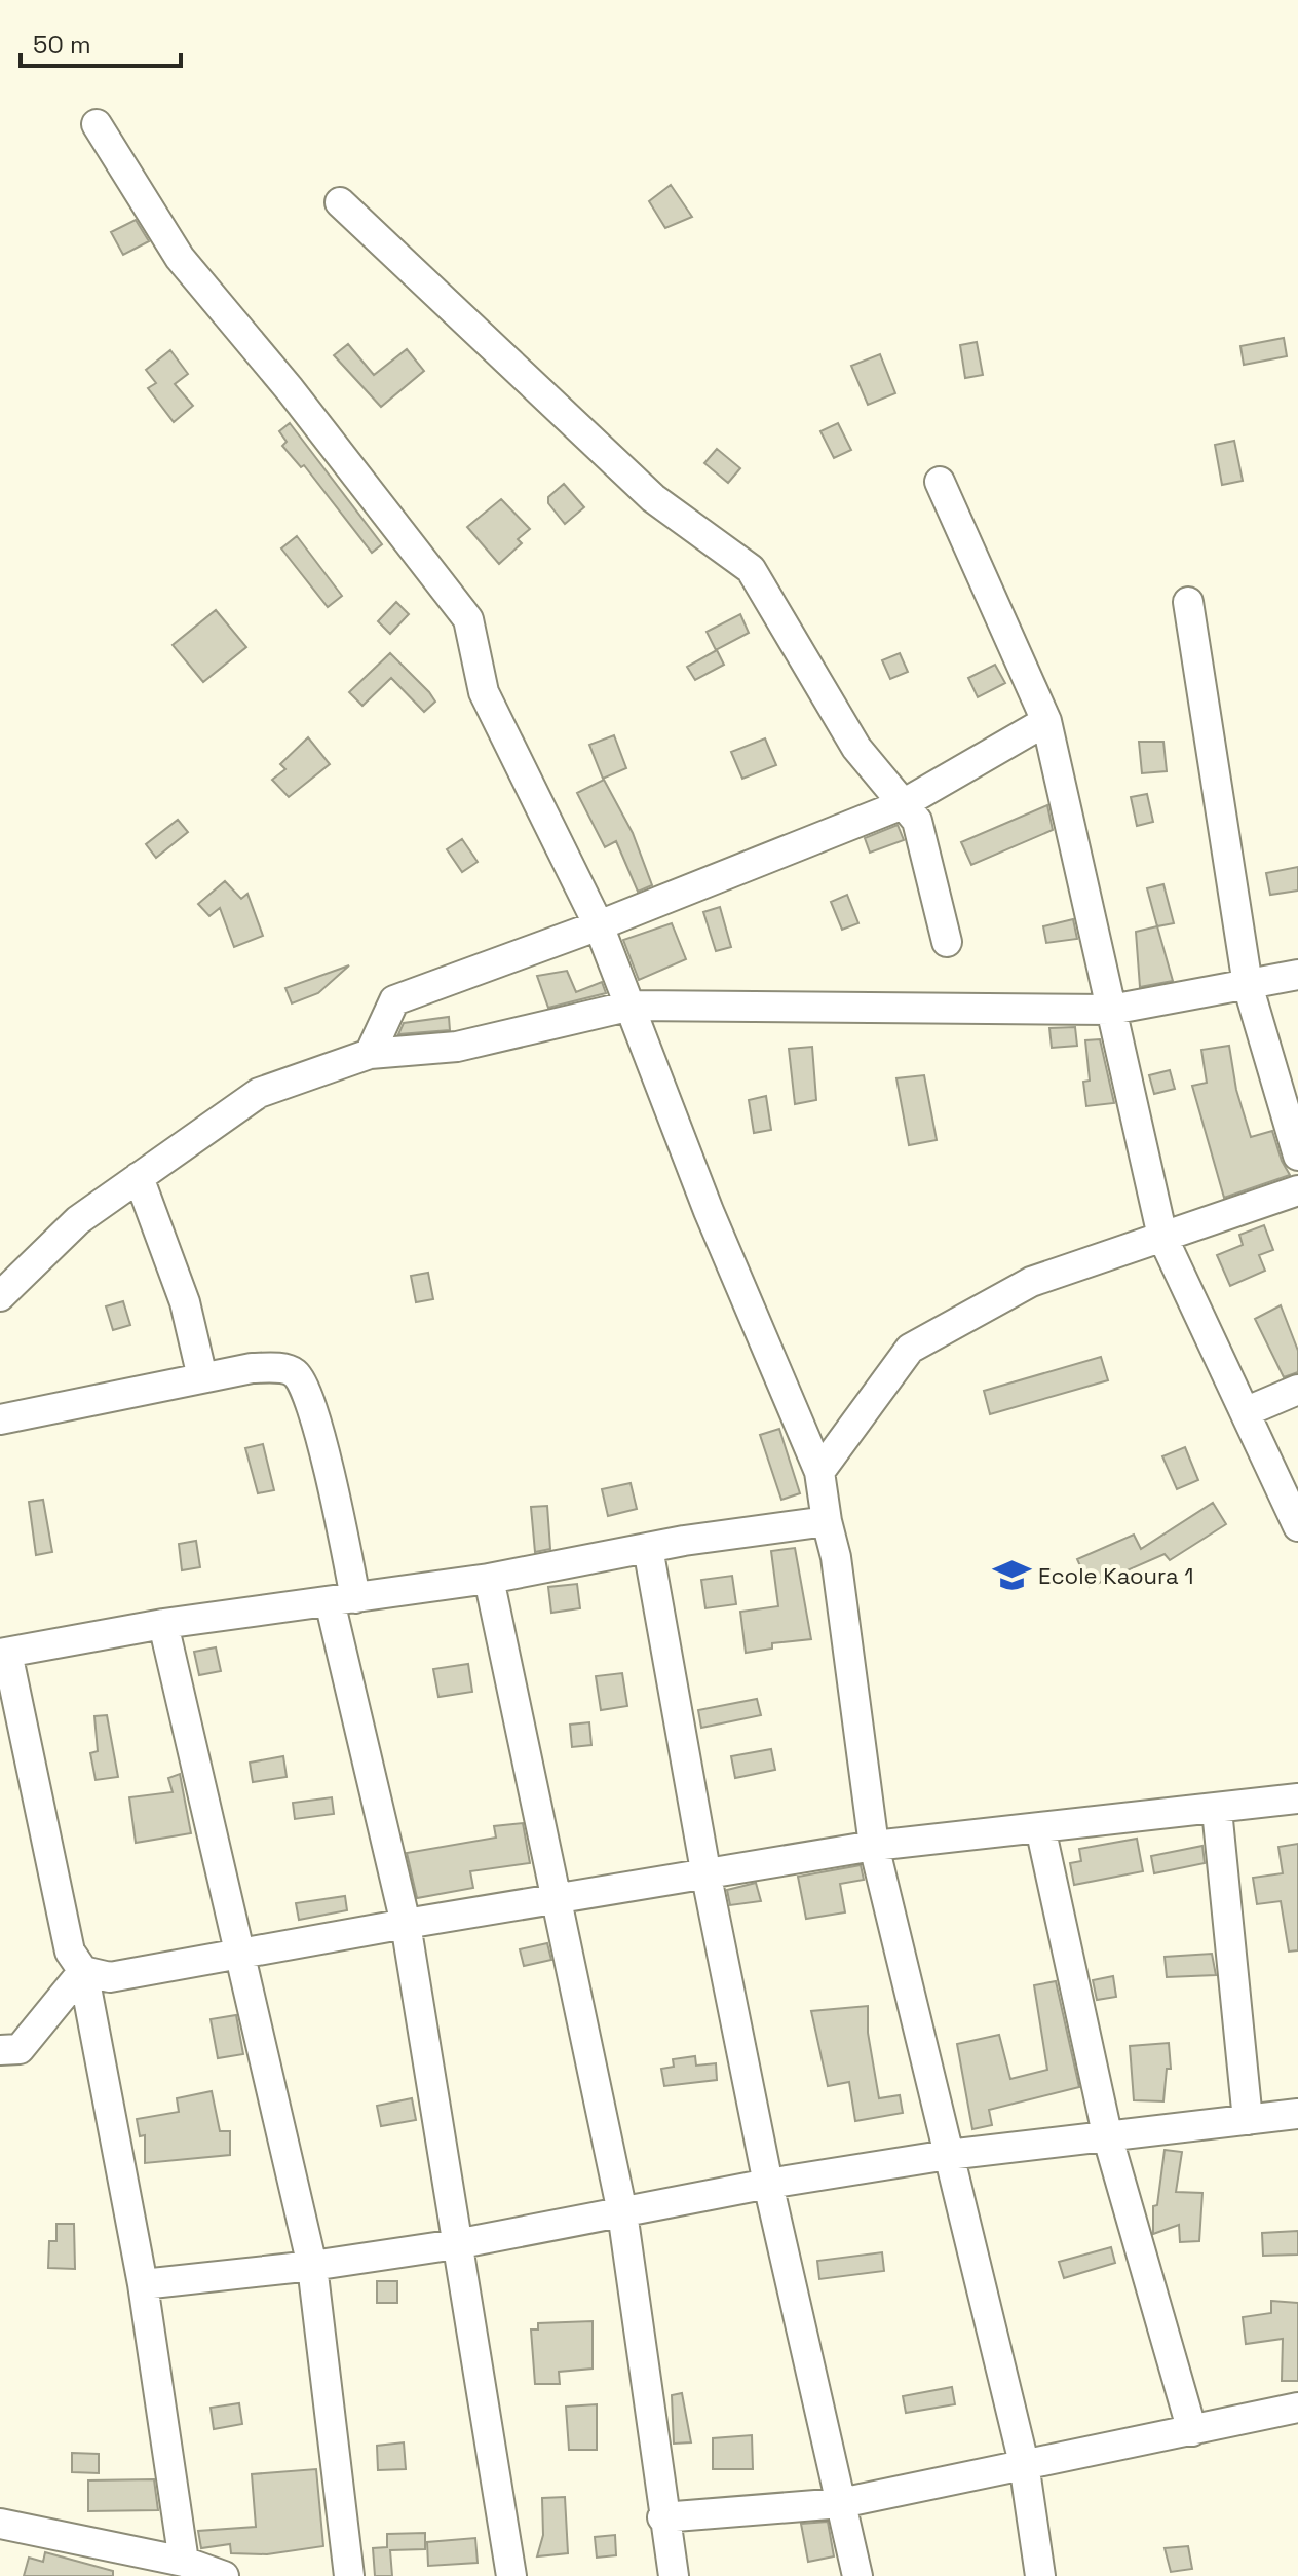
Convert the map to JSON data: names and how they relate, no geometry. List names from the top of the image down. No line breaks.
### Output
{"places":{"school or university":["Ecole Kaoura 1"]},"scale_bar":"50 m"}
